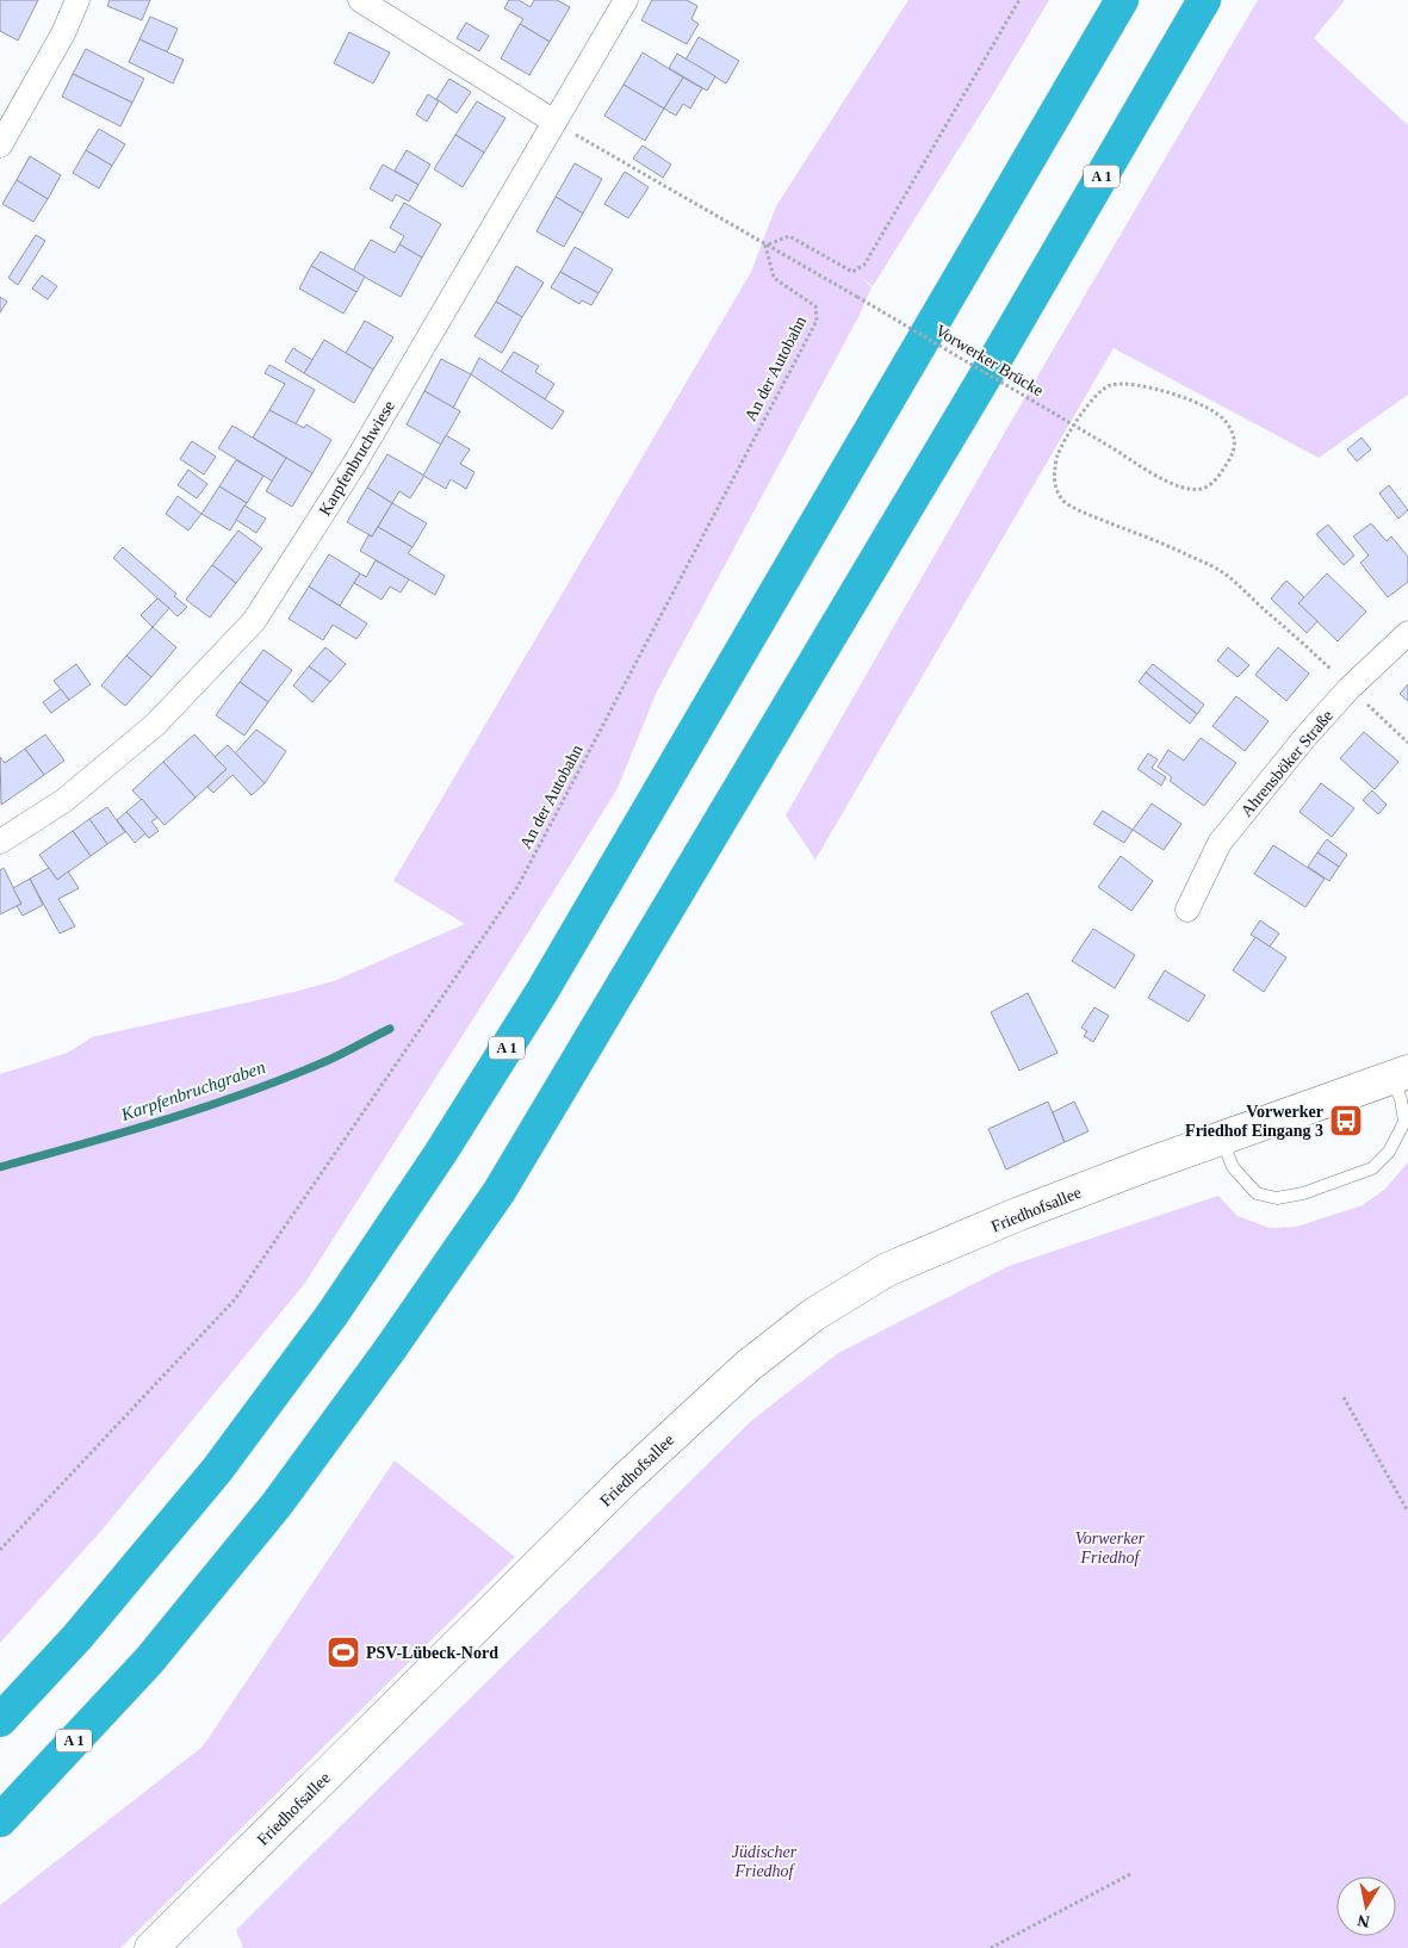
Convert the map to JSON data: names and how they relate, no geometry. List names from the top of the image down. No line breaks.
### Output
{"streets":{"highway":["A 1"],"street":["Karpfenbruchwiese","Ahrensböker Straße","Friedhofsallee"],"path":["Vorwerker Brücke","An der Autobahn"]},"crossings":[["Vorwerker Brücke","An der Autobahn"],["Vorwerker Brücke","Karpfenbruchwiese"],["Vorwerker Brücke","Ahrensböker Straße"]],"water":["Karpfenbruchgraben"],"parks":["Vorwerker Friedhof","Jüdischer Friedhof"],"places":{"bus stop":["Vorwerker Friedhof Eingang 3"],"sports":["PSV-Lübeck-Nord"]},"north":"bottom"}
